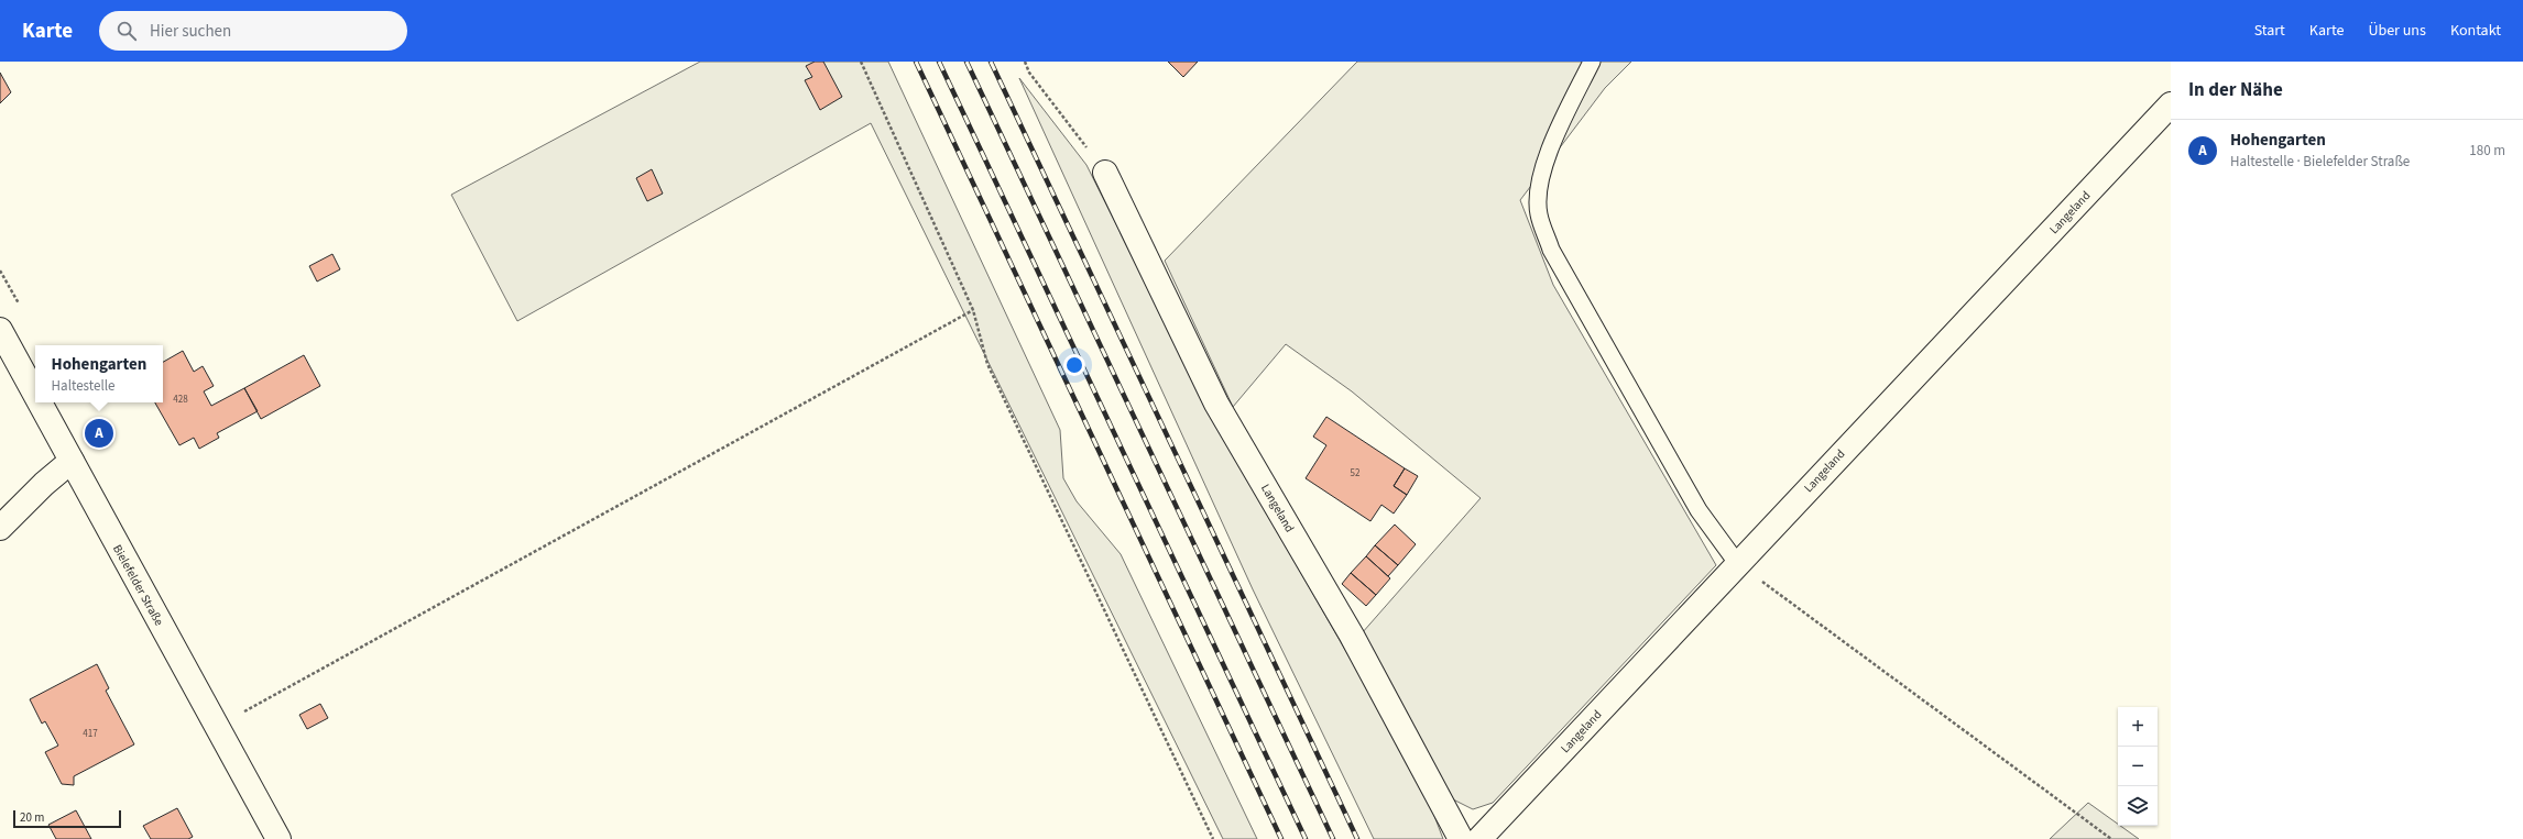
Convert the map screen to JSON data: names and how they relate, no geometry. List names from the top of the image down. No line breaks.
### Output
{"streets":{"street":["Langeland","Bielefelder Straße"]},"house_numbers":["428","52","417"],"scale_bar":"20 m","page":{"header":"Karte","search":"Hier suchen","nav":["Start","Karte","Über uns","Kontakt"],"heading":"In der Nähe","list":[{"mark":"A","name":"Hohengarten","note":"Haltestelle · Bielefelder Straße","value":"180 m"}],"popup":["Hohengarten","Haltestelle"],"pins":"A","map_buttons":["+","−"],"scale":"20 m"}}
